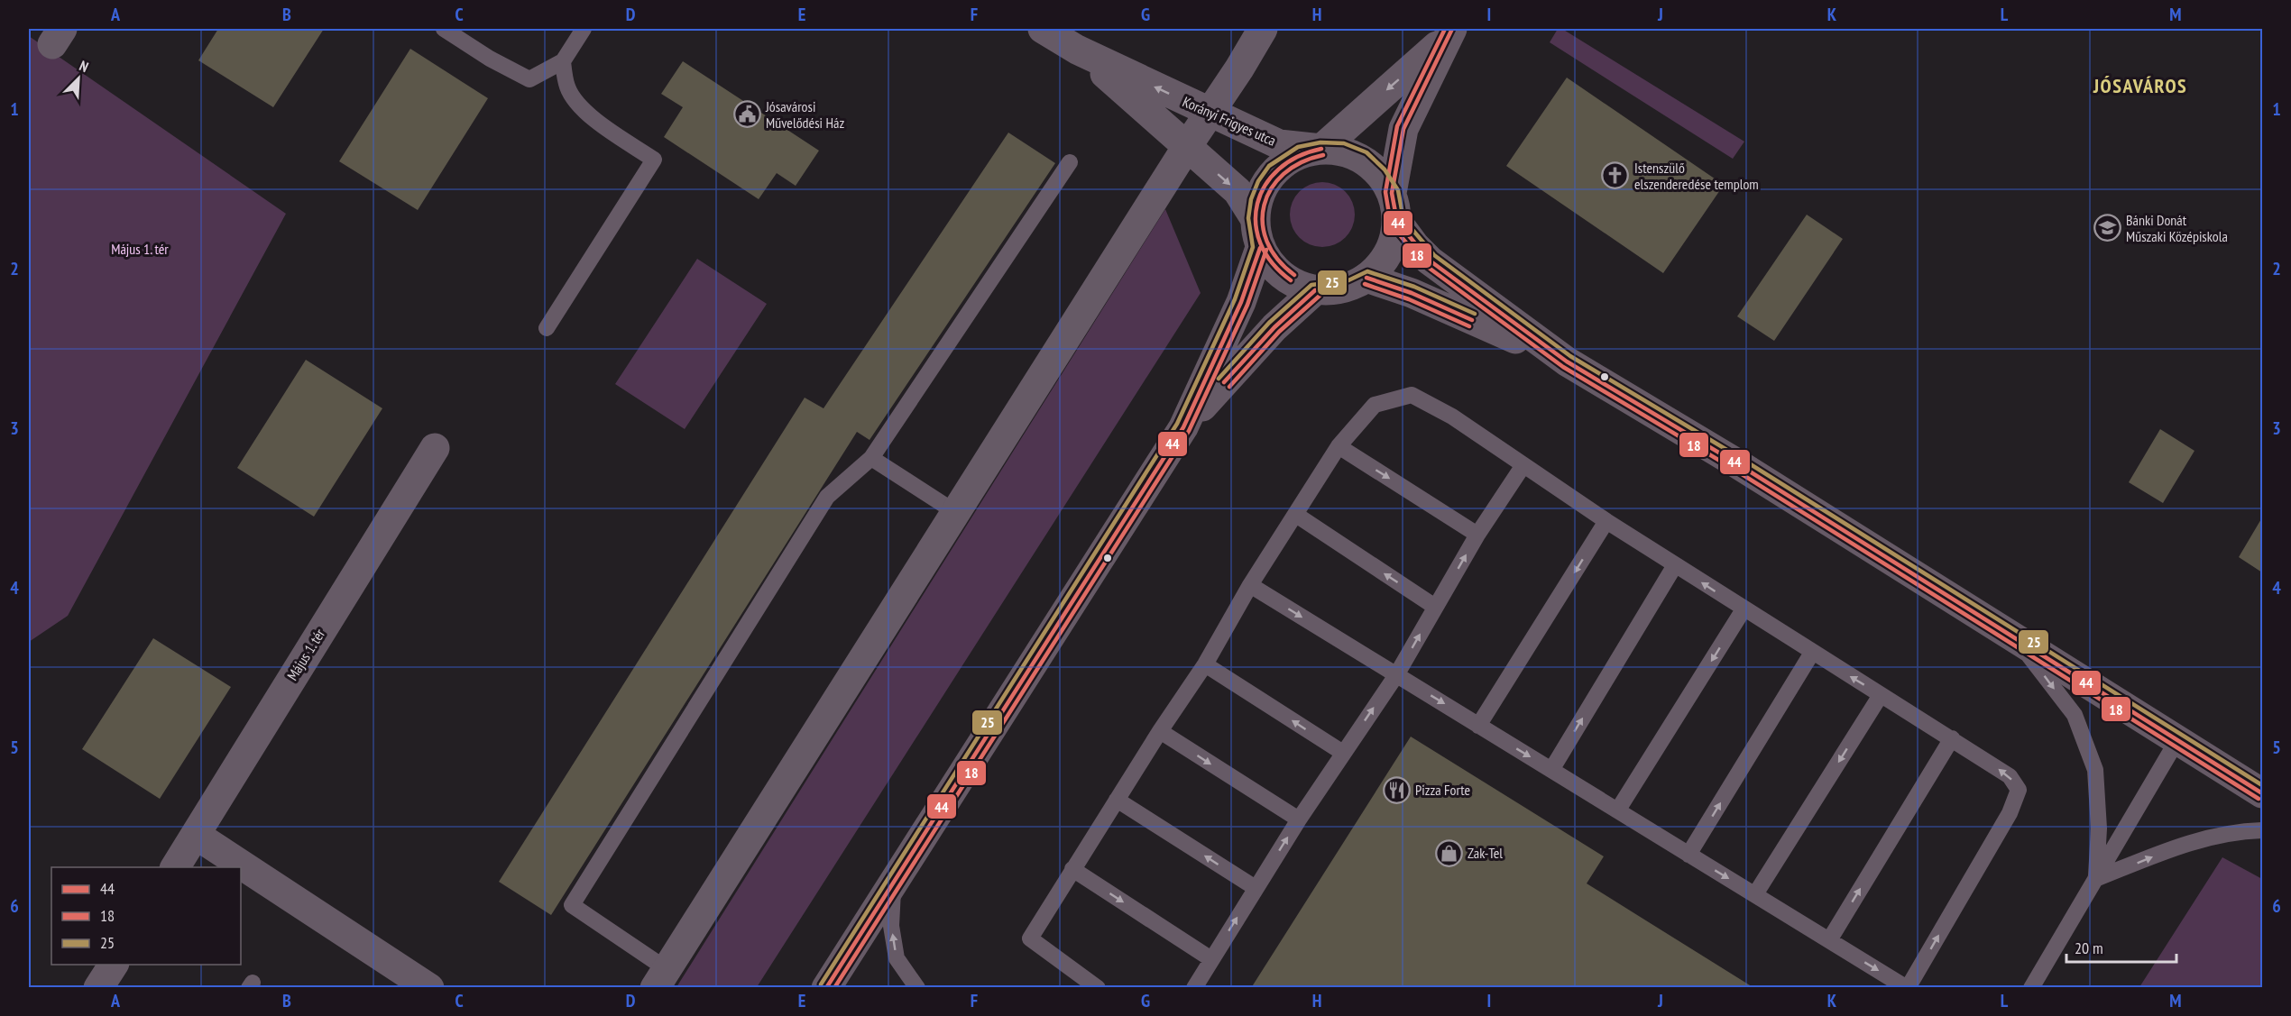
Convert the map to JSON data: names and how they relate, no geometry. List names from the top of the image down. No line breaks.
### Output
{"streets":{"street":["Korányi Frigyes utca","Május 1. tér"]},"districts":["JÓSAVÁROS"],"parks":["Május 1. tér"],"places":{"public building":["Jósavárosi Művelődési Ház"],"church":["Istenszülő elszenderedése templom"],"school or university":["Bánki Donát Műszaki Középiskola"],"restaurant":["Pizza Forte"],"shop":["Zak-Tel"]},"lines":["transit line 44","transit line 18","transit line 25"],"legend":["44","18","25"],"scale_bar":"20 m","north":"top right","grid":{"columns":["A","B","C","D","E","F","G","H","I","J","K","L","M"],"rows":["1","2","3","4","5","6"]}}
